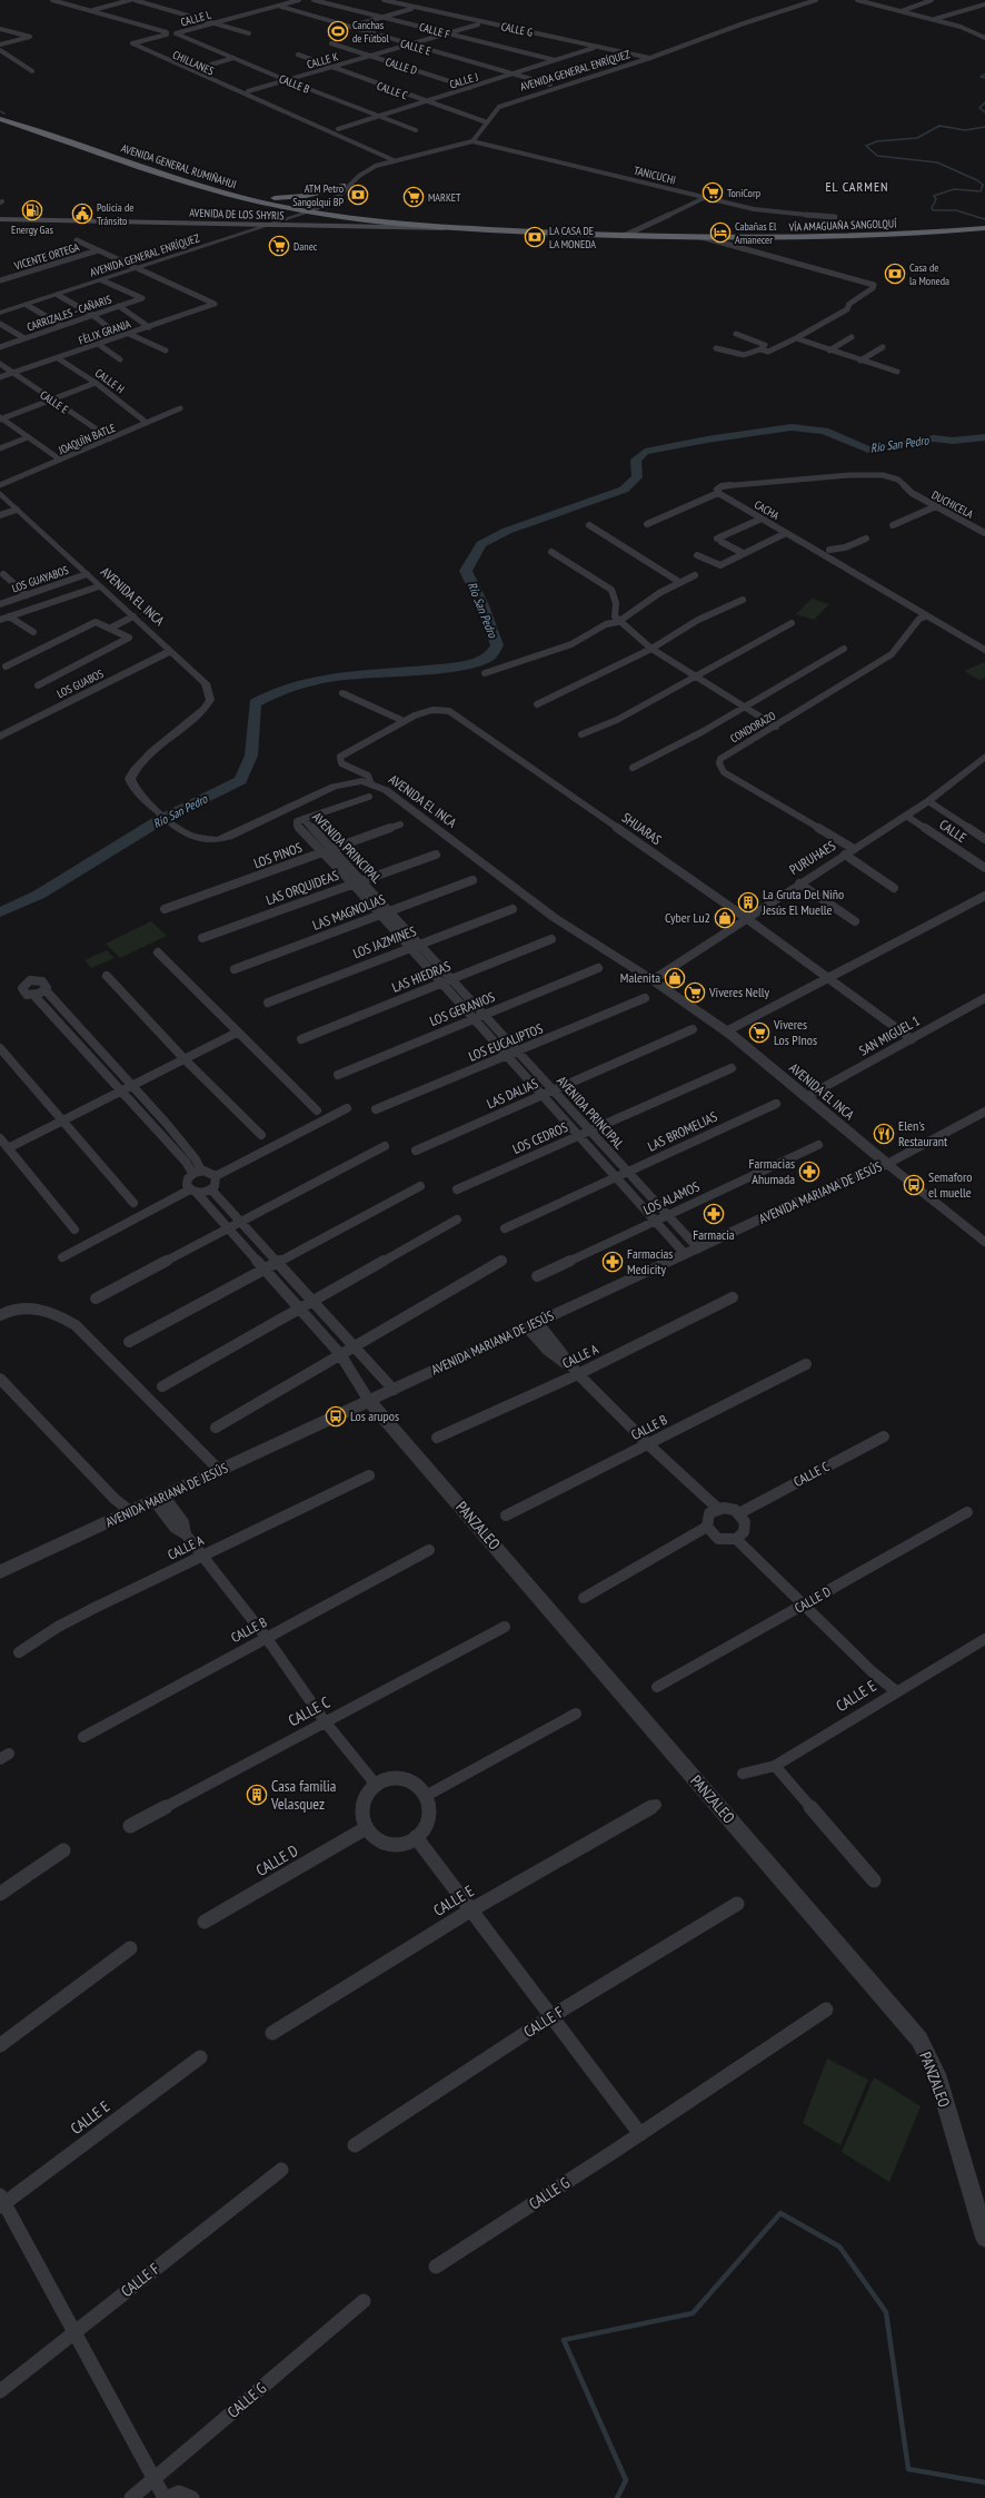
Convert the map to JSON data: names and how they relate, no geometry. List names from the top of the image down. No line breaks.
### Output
{"streets":{"highway":["AVENIDA GENERAL RUMIÑAHUI","VÍA AMAGUAÑA SANGOLQUÍ"],"main road":["AVENIDA DE LOS SHYRIS"],"street":["CALLE L","CALLE G","CALLE F","CALLE E","CALLE K","CHILLANES","CALLE D","AVENIDA GENERAL ENRÍQUEZ","CALLE J","CALLE B","CALLE C","TANICUCHI","VICENTE ORTEGA","CARRIZALES - CAÑARIS","FÈLIX GRANJA","CALLE H","JOAQUÌN BATLE","DUCHICELA","CACHA","LOS GUAYABOS","AVENIDA EL INCA","LOS GUABOS","CONDORAZO","SHUARAS","CALLE","AVENIDA PRINCIPAL","LOS PINOS","PURUHAES","LAS ORQUIDEAS","LAS MAGNOLIAS","LOS JAZMINES","LAS HIEDRAS","LOS GERANIOS","SAN MIGUEL 1","LOS EUCALIPTOS","LAS DALIAS","LAS BROMELIAS","LOS CEDROS","AVENIDA MARIANA DE JESÚS","LOS ALAMOS","CALLE A","PANZALEO"]},"crossings":[["CALLE L","CALLE B"],["CALLE G","AVENIDA GENERAL ENRÍQUEZ"],["CALLE F","CALLE K"],["CALLE F","CALLE J"],["CALLE E","CALLE K"],["CALLE E","CALLE J"],["CALLE E","FÈLIX GRANJA"],["CALLE E","JOAQUÌN BATLE"],["CALLE K","CALLE D"],["CALLE K","CALLE B"],["CALLE K","CALLE C"],["CHILLANES","AVENIDA GENERAL ENRÍQUEZ"],["CALLE D","CALLE J"],["AVENIDA GENERAL ENRÍQUEZ","CALLE C"],["AVENIDA GENERAL ENRÍQUEZ","AVENIDA GENERAL RUMIÑAHUI"],["AVENIDA GENERAL ENRÍQUEZ","TANICUCHI"],["AVENIDA GENERAL ENRÍQUEZ","AVENIDA DE LOS SHYRIS"],["AVENIDA GENERAL ENRÍQUEZ","CARRIZALES - CAÑARIS"],["AVENIDA GENERAL ENRÍQUEZ","FÈLIX GRANJA"],["CALLE J","CALLE B"],["CALLE J","CALLE C"],["AVENIDA GENERAL RUMIÑAHUI","VÍA AMAGUAÑA SANGOLQUÍ"],["AVENIDA DE LOS SHYRIS","VÍA AMAGUAÑA SANGOLQUÍ"],["FÈLIX GRANJA","CALLE H"],["CALLE H","JOAQUÌN BATLE"],["DUCHICELA","CACHA"],["CACHA","CONDORAZO"],["LOS GUAYABOS","AVENIDA EL INCA"],["AVENIDA EL INCA","LOS GUABOS"],["AVENIDA EL INCA","SHUARAS"],["AVENIDA EL INCA","PURUHAES"],["AVENIDA EL INCA","SAN MIGUEL 1"],["AVENIDA EL INCA","AVENIDA MARIANA DE JESÚS"],["CONDORAZO","PURUHAES"],["SHUARAS","PURUHAES"],["SHUARAS","SAN MIGUEL 1"],["CALLE","PURUHAES"],["AVENIDA PRINCIPAL","LOS PINOS"],["AVENIDA PRINCIPAL","LAS ORQUIDEAS"],["AVENIDA PRINCIPAL","LAS MAGNOLIAS"],["AVENIDA PRINCIPAL","LOS JAZMINES"],["AVENIDA PRINCIPAL","LAS HIEDRAS"],["AVENIDA PRINCIPAL","LOS GERANIOS"],["AVENIDA PRINCIPAL","LOS EUCALIPTOS"],["AVENIDA PRINCIPAL","LAS DALIAS"],["AVENIDA PRINCIPAL","LAS BROMELIAS"],["AVENIDA PRINCIPAL","LOS CEDROS"],["AVENIDA PRINCIPAL","AVENIDA MARIANA DE JESÚS"],["AVENIDA PRINCIPAL","LOS ALAMOS"],["AVENIDA MARIANA DE JESÚS","PANZALEO"]],"districts":["EL CARMEN"],"water":["Río San Pedro"],"places":{"sports":["Canchas de Fútbol"],"supermarket":["ToniCorp","MARKET","Danec","Viveres Nelly","Viveres Los PInos"],"bank":["ATM Petro Sangolqui BP","LA CASA DE LA MONEDA","Casa de la Moneda"],"fuel station":["Energy Gas"],"public building":["Policía de Tránsito"],"hotel":["Cabañas El Amanecer"],"building":["La Gruta Del Niño Jesús El Muelle","Casa familia Velasquez"],"shop":["Cyber Lu2","Malenita"],"restaurant":["Elen's Restaurant"],"pharmacy":["Farmacias Ahumada","Farmacia","Farmacias Medicity"],"bus stop":["Semaforo el muelle","Los arupos"]}}
